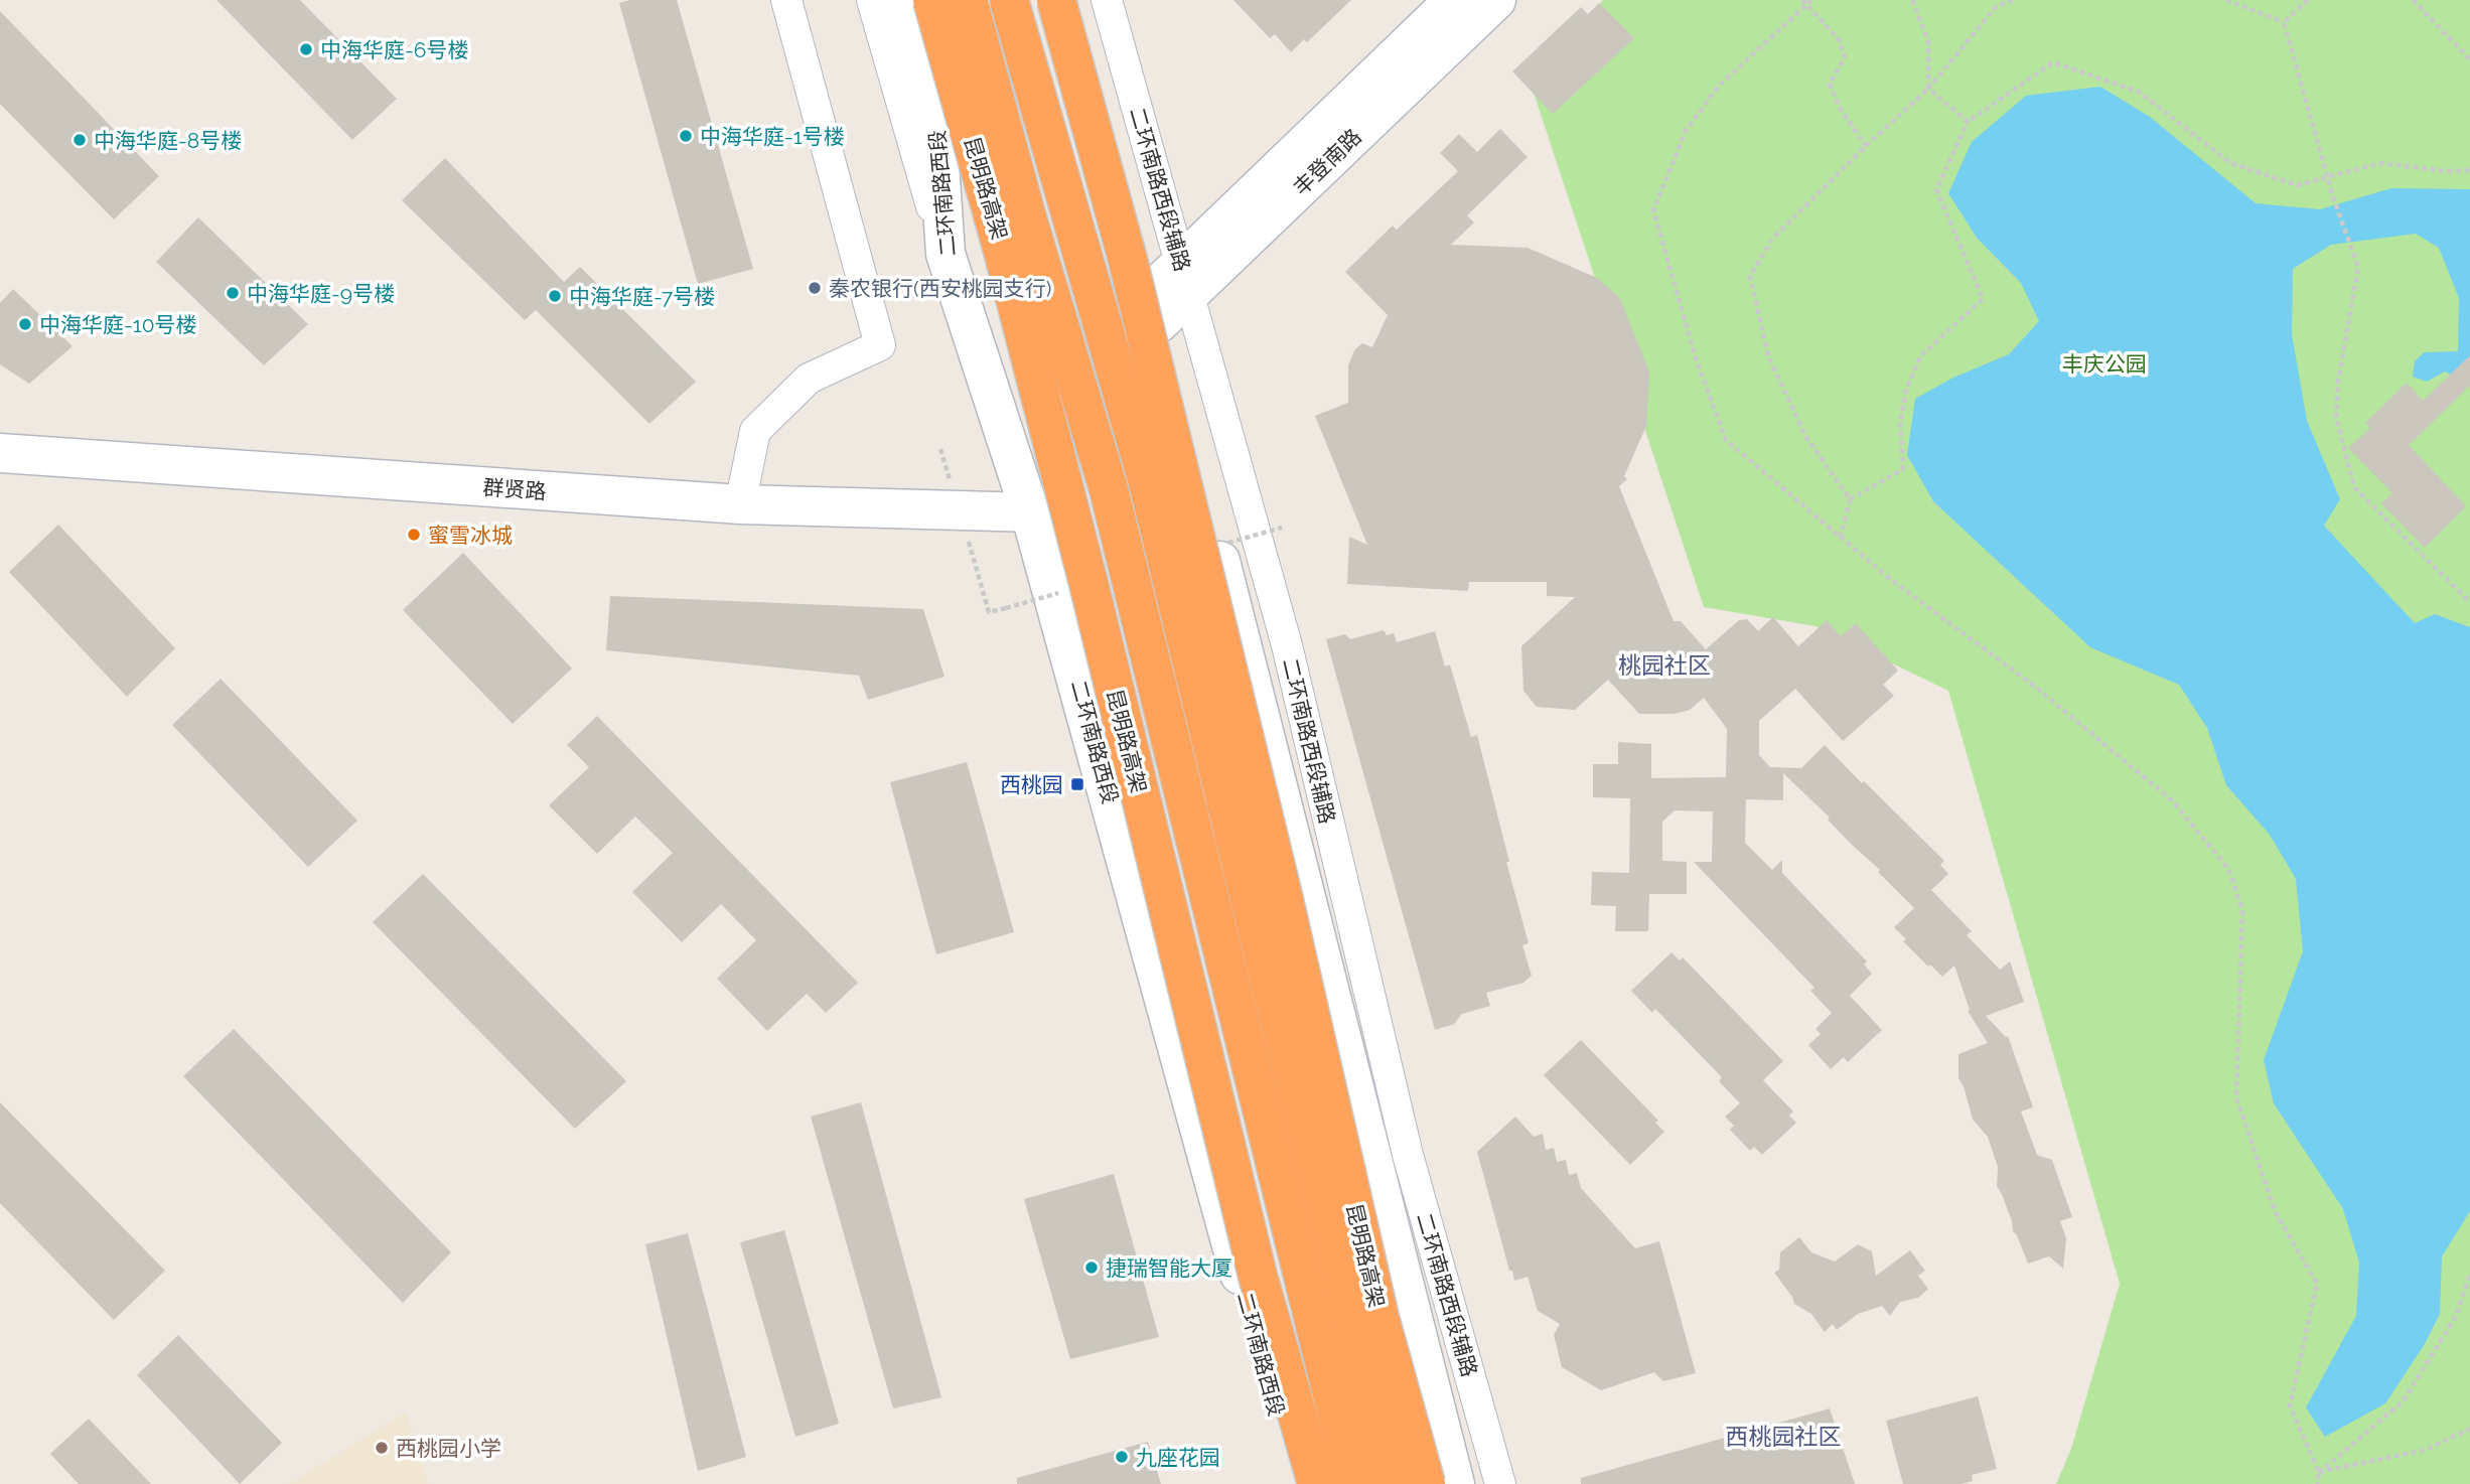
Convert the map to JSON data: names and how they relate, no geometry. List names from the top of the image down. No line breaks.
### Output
{"streets":{"highway":["昆明路高架"],"main road":["丰登南路","二环南路西段","群贤路"],"street":["二环南路西段辅路"]},"crossings":[["丰登南路","二环南路西段辅路"],["二环南路西段","群贤路"]],"districts":["桃园社区","西桃园社区"],"parks":["丰庆公园"],"places":{"other":["中海华庭-6号楼","中海华庭-1号楼","中海华庭-8号楼","秦农银行(西安桃园支行)","中海华庭-9号楼","中海华庭-7号楼","中海华庭-10号楼","蜜雪冰城","捷瑞智能大厦","西桃园小学","九座花园"],"transit":["西桃园"]}}
